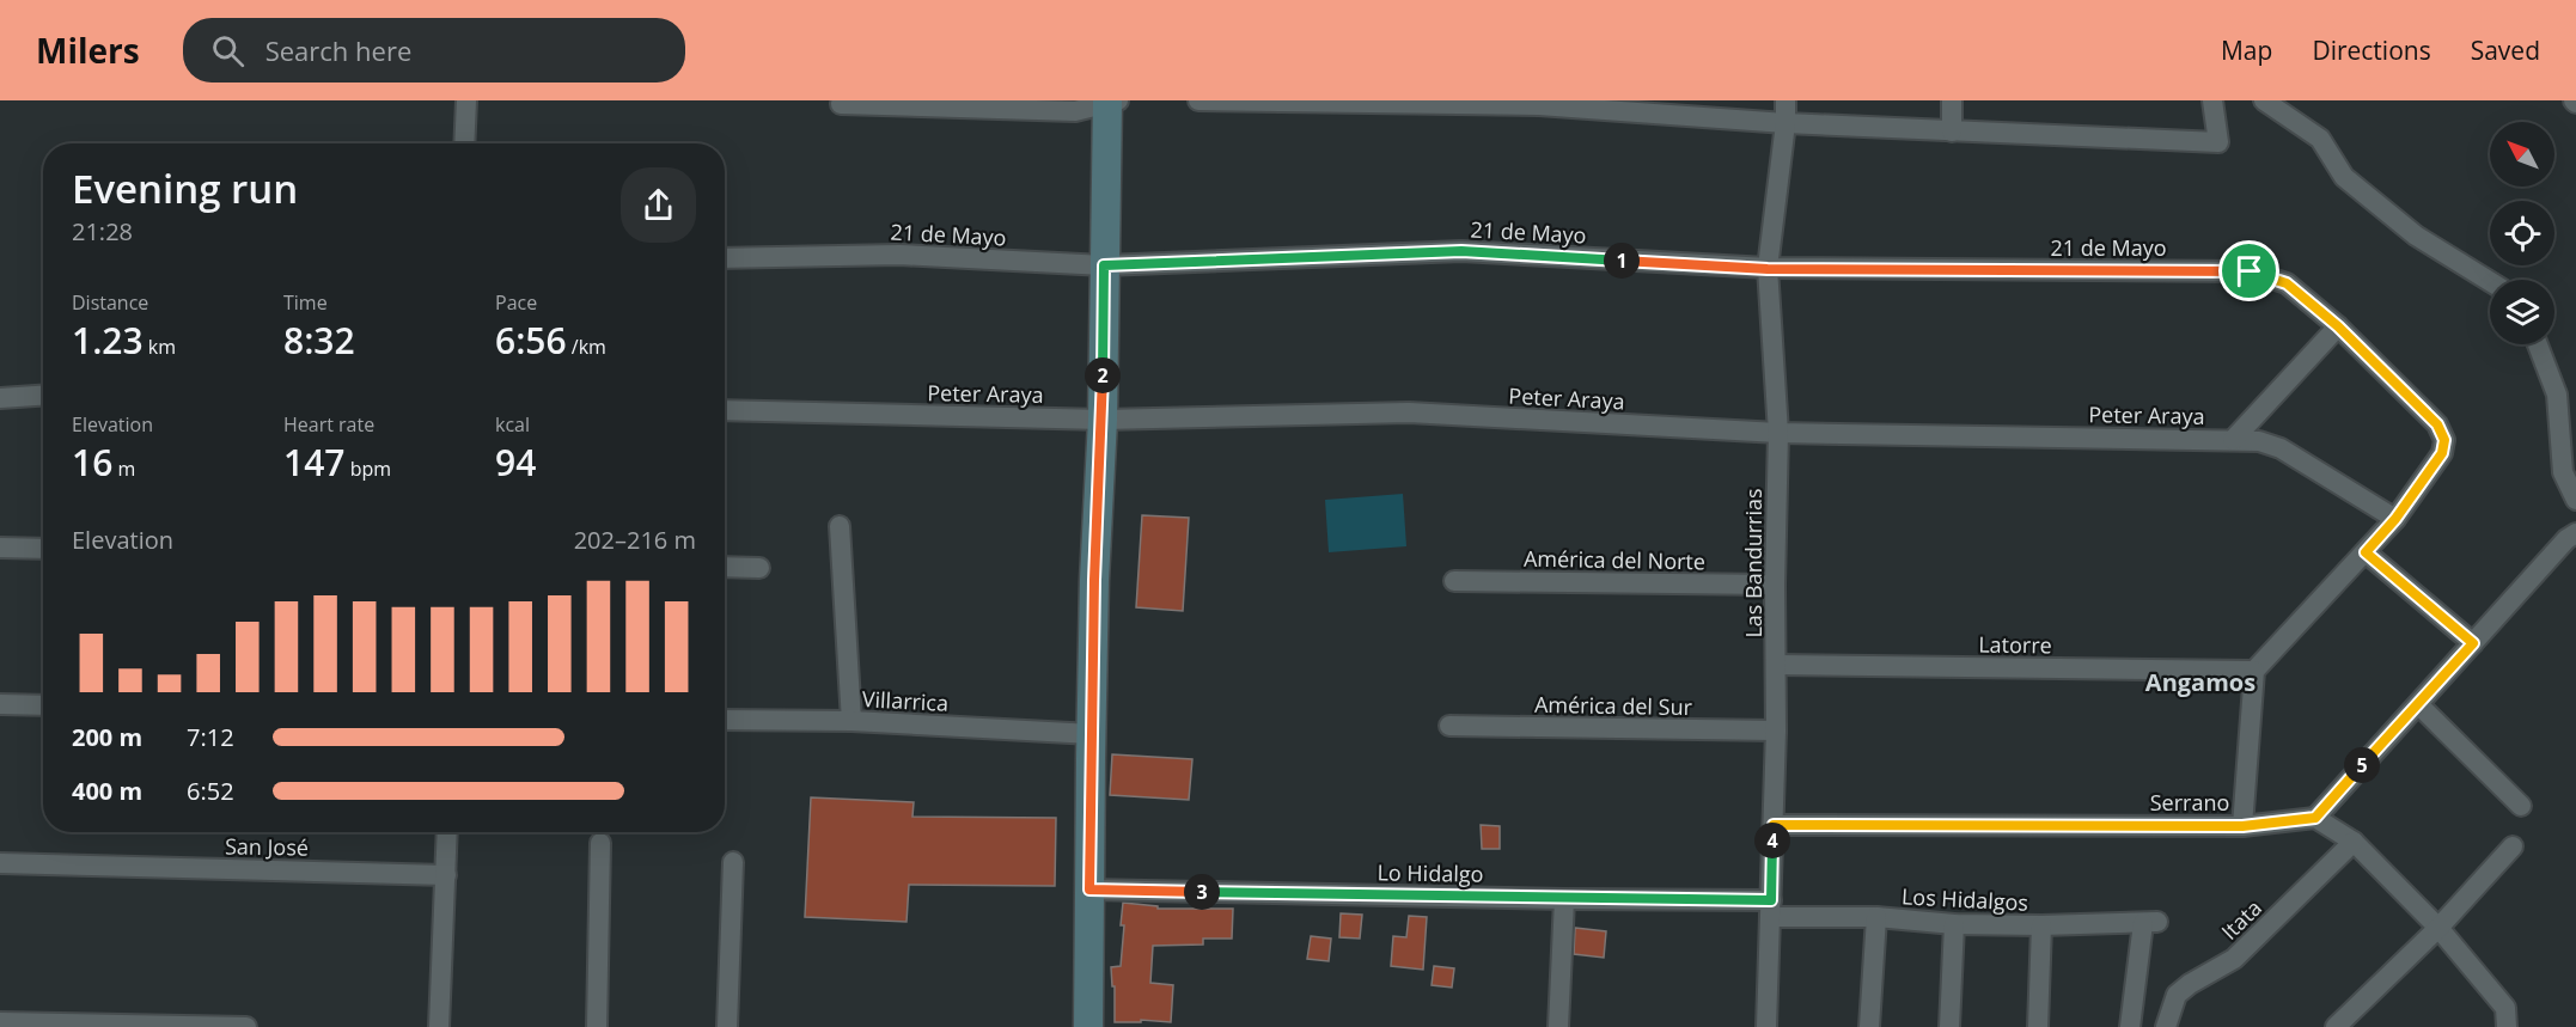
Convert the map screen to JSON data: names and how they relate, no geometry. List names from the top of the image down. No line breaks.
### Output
{"streets":{"street":["21 de Mayo","Peter Araya","América del Norte","Las Bandurrias","Latorre","Villarrica","América del Sur","Serrano","San José","Lo Hidalgo","Los Hidalgos","Itata"]},"crossings":[["21 de Mayo","Peter Araya"],["21 de Mayo","Las Bandurrias"],["Peter Araya","Las Bandurrias"],["América del Norte","Las Bandurrias"],["Las Bandurrias","Latorre"],["Las Bandurrias","América del Sur"],["Las Bandurrias","Serrano"],["Las Bandurrias","Lo Hidalgo"],["Las Bandurrias","Los Hidalgos"],["Lo Hidalgo","Los Hidalgos"]],"districts":["Angamos"],"north":"top left","page":{"header":"Milers","search":"Search here","nav":["Map","Directions","Saved"],"heading":["Evening run","21:28"],"pins":["1","2","5","4","3"],"stats":[["Distance","1.23 km"],["Time","8:32"],["Pace","6:56 /km"],["Elevation","16 m"],["Heart rate","147 bpm"],["kcal","94"]],"chart":["Elevation","202–216 m"],"list":[{"name":"200 m","note":"7:12"},{"name":"400 m","note":"6:52"}]}}
